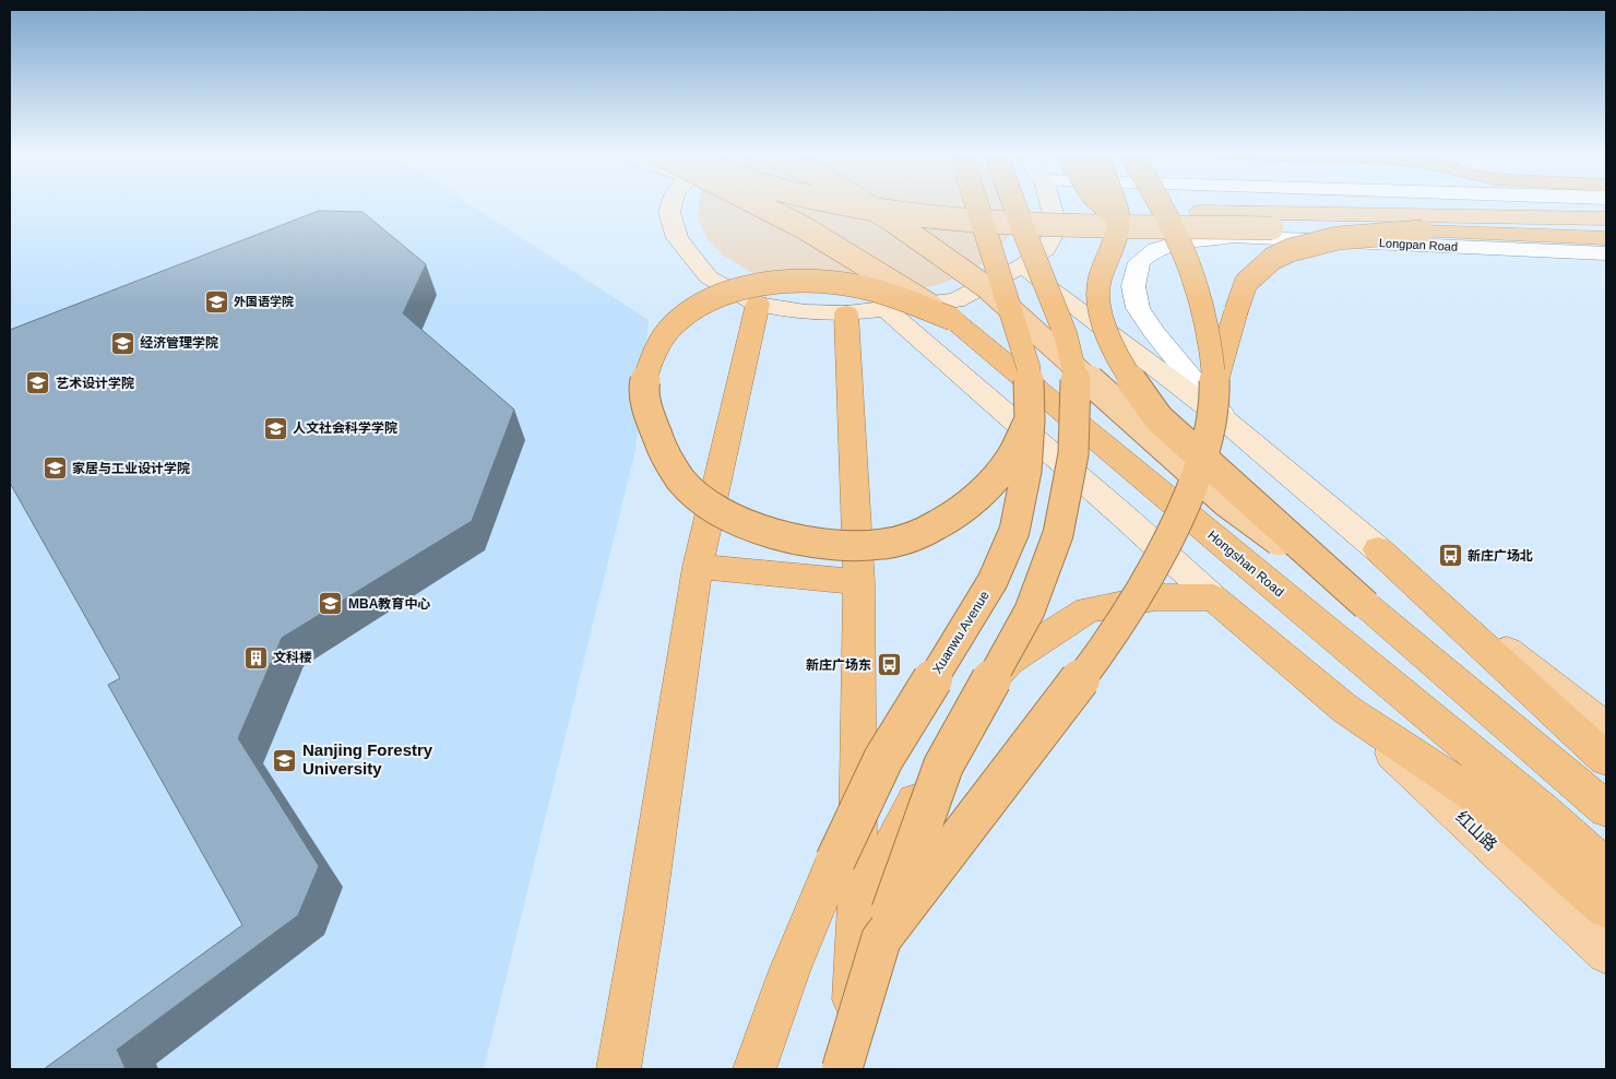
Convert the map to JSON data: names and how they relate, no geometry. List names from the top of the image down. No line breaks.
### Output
{"streets":{"highway":["Hongshan Road","Xuanwu Avenue"],"main road":["Longpan Road","红山路"]},"crossings":[["Hongshan Road","Xuanwu Avenue"]],"places":{"school or university":["外国语学院","经济管理学院","艺术设计学院","人文社会科学学院","家居与工业设计学院","MBA教育中心","Nanjing Forestry University"],"bus stop":["新庄广场北","新庄广场东"],"building":["文科楼"]}}
